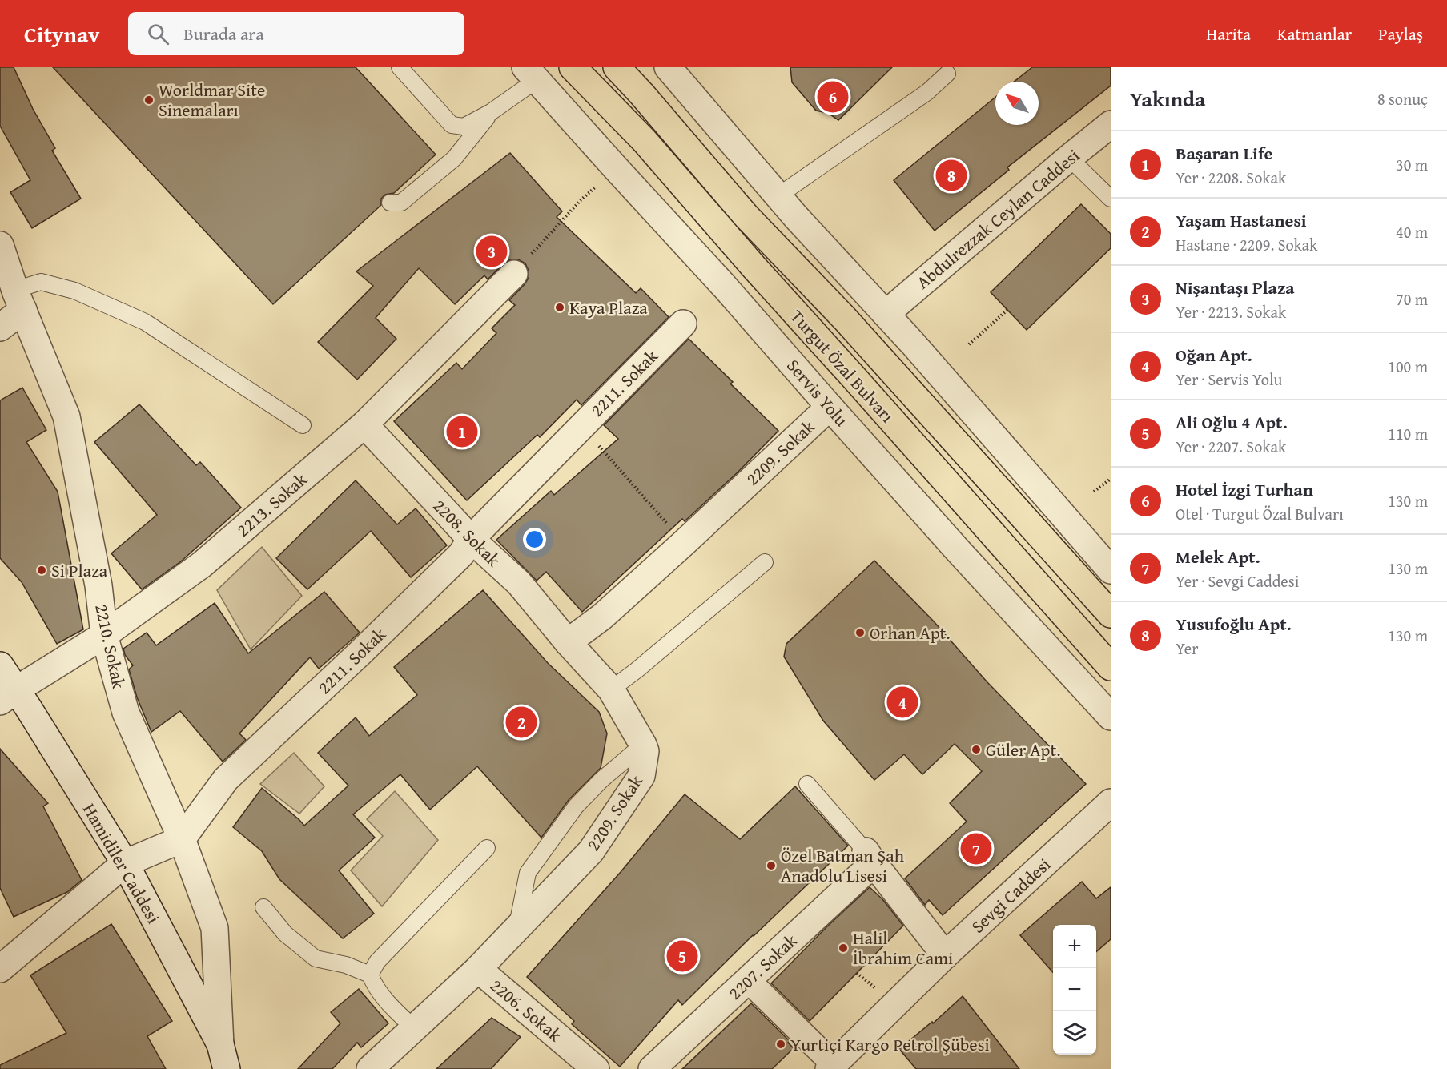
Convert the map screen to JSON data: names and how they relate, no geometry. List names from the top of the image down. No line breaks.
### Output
{"streets":{"main road":["Turgut Özal Bulvarı"],"street":["Abdulrezzak Ceylan Caddesi","2211. Sokak","Servis Yolu","2209. Sokak","2213. Sokak","2208. Sokak","2210. Sokak","Hamidiler Caddesi","Sevgi Caddesi","2207. Sokak","2206. Sokak"]},"crossings":[["2211. Sokak","2208. Sokak"],["2211. Sokak","2210. Sokak"],["Servis Yolu","2209. Sokak"],["2209. Sokak","2208. Sokak"],["2209. Sokak","2206. Sokak"],["2213. Sokak","2208. Sokak"],["2213. Sokak","2210. Sokak"],["2213. Sokak","Hamidiler Caddesi"],["2210. Sokak","Hamidiler Caddesi"]],"places":["Worldmar Site Sinemaları","Kaya Plaza","Si Plaza","Orhan Apt.","Güler Apt.","Özel Batman Şah Anadolu Lisesi","Halil İbrahim Cami","Yurtiçi Kargo Petrol Şübesi"],"north":"top left","page":{"header":"Citynav","search":"Burada ara","nav":["Harita","Katmanlar","Paylaş"],"heading":["Yakında","8 sonuç"],"pins":["6","8","3","1","4","2","7","5"],"list":[{"mark":"1","name":"Başaran Life","note":"Yer · 2208. Sokak","value":"30 m"},{"mark":"2","name":"Yaşam Hastanesi","note":"Hastane · 2209. Sokak","value":"40 m"},{"mark":"3","name":"Nişantaşı Plaza","note":"Yer · 2213. Sokak","value":"70 m"},{"mark":"4","name":"Oğan Apt.","note":"Yer · Servis Yolu","value":"100 m"},{"mark":"5","name":"Ali Oğlu 4 Apt.","note":"Yer · 2207. Sokak","value":"110 m"},{"mark":"6","name":"Hotel İzgi Turhan","note":"Otel · Turgut Özal Bulvarı","value":"130 m"},{"mark":"7","name":"Melek Apt.","note":"Yer · Sevgi Caddesi","value":"130 m"},{"mark":"8","name":"Yusufoğlu Apt.","note":"Yer","value":"130 m"}],"map_buttons":["+","−"]}}
